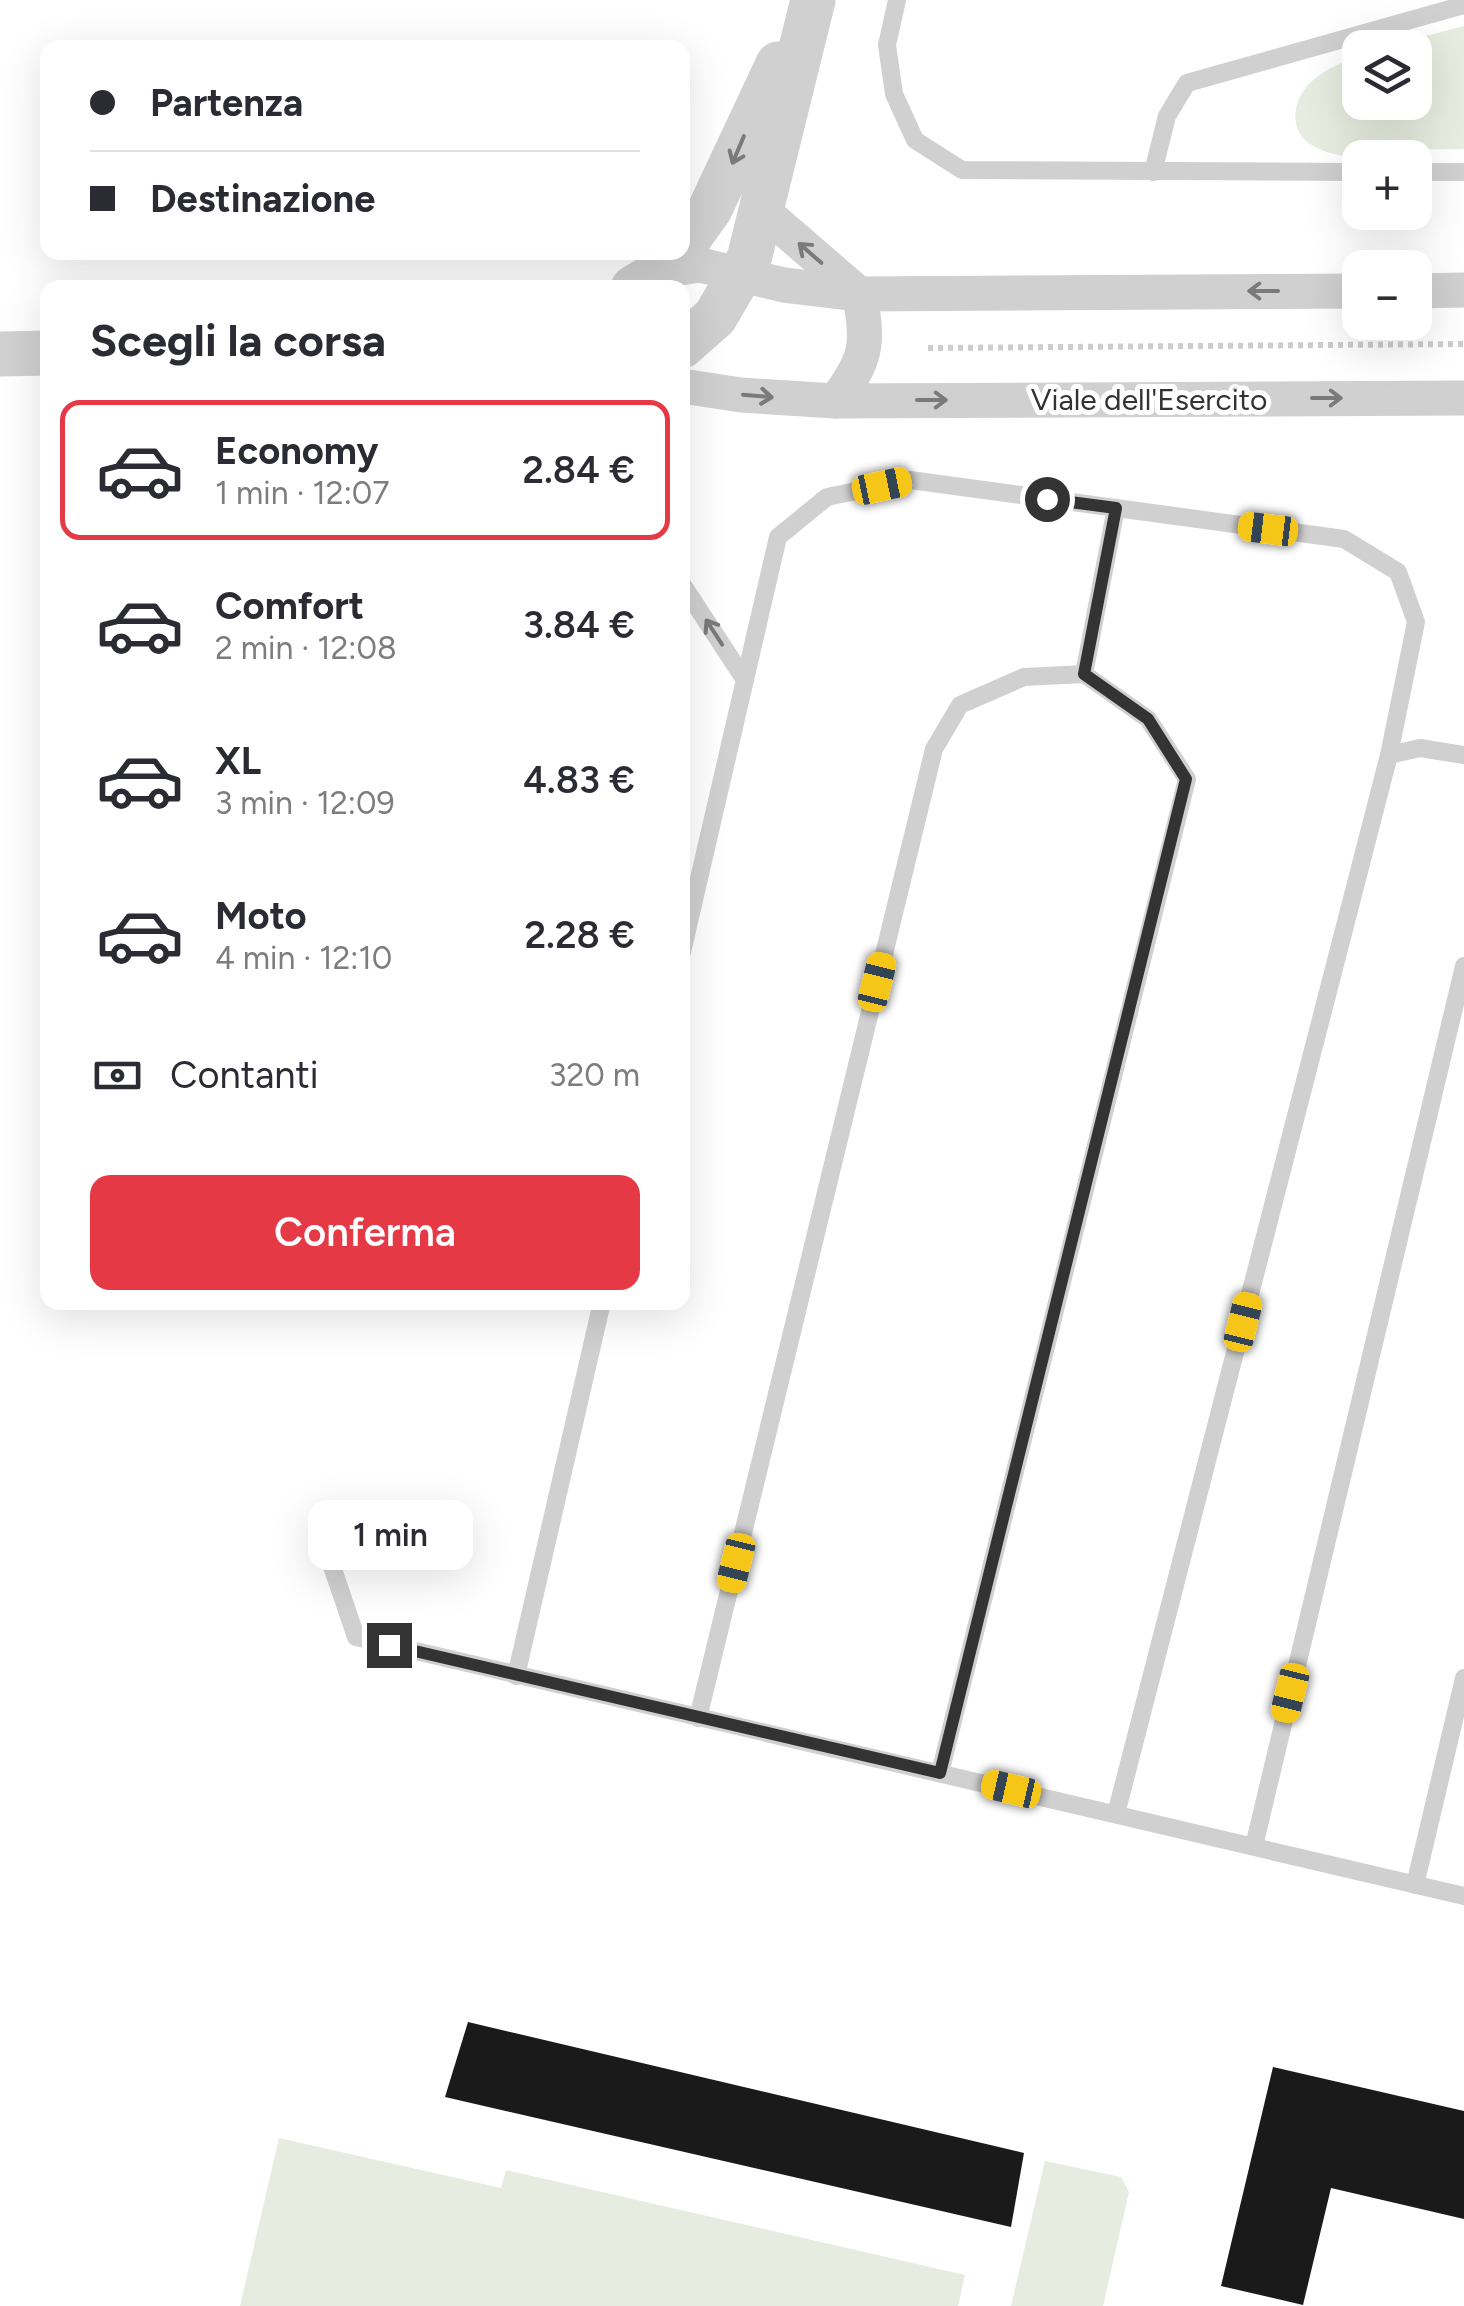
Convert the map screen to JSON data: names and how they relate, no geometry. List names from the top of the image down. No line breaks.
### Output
{"streets":{"street":["Viale dell'Esercito"]},"page":{"map_buttons":["+","−"],"banner":["Partenza","Destinazione"],"heading":"Scegli la corsa","list":[{"name":"Economy","note":"1 min · 12:07","value":"2.84 €"},{"name":"Comfort","note":"2 min · 12:08","value":"3.84 €"},{"name":"XL","note":"3 min · 12:09","value":"4.83 €"},{"name":"Moto","note":"4 min · 12:10","value":"2.28 €"}],"pay":["Contanti","320 m"],"buttons":"Conferma","bubble":"1 min"}}
